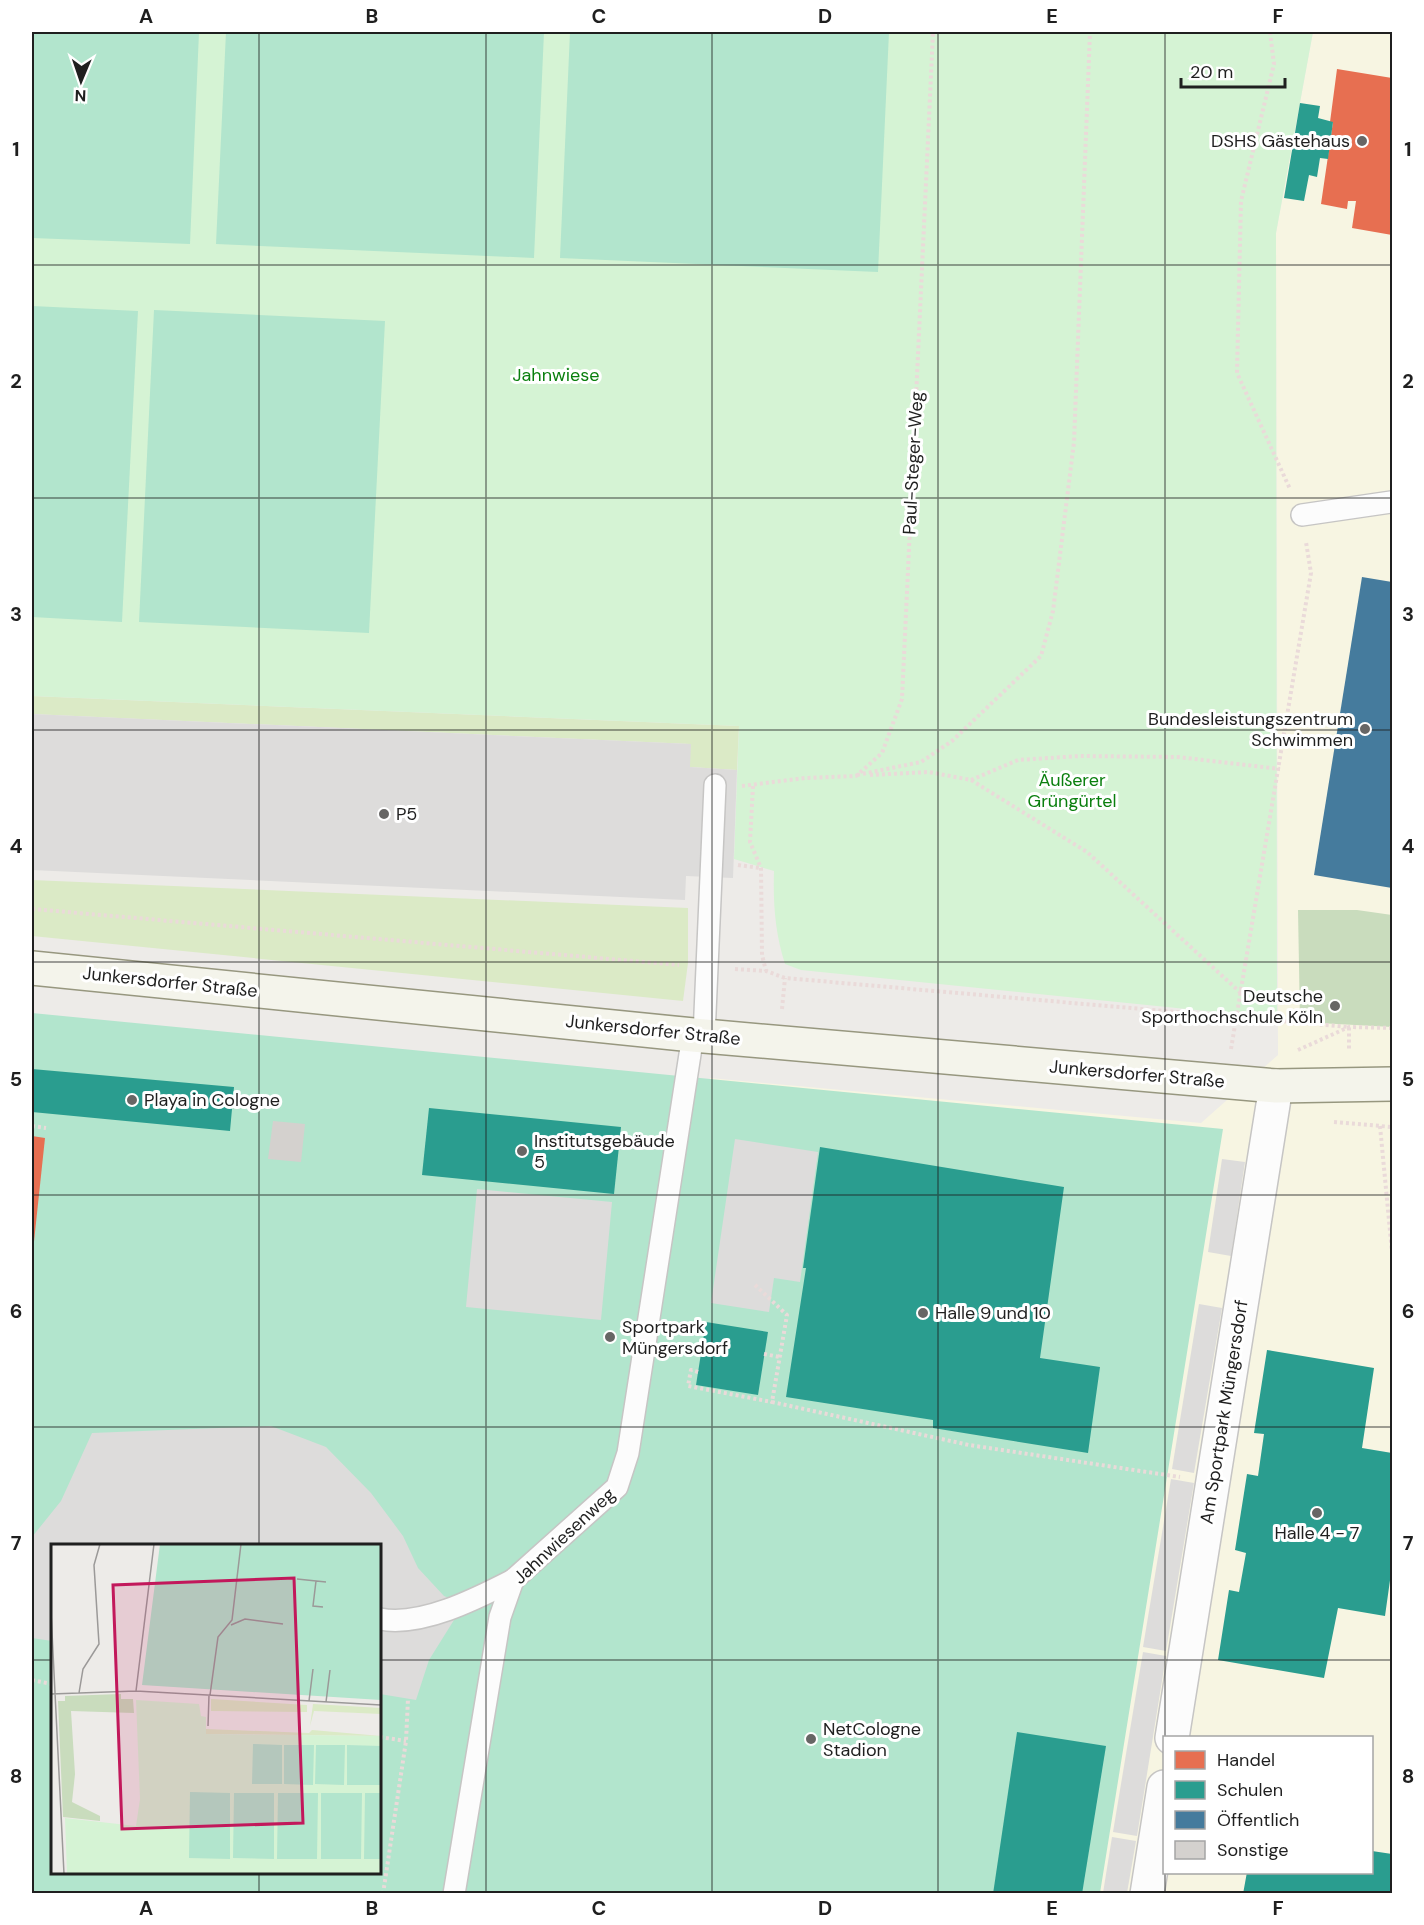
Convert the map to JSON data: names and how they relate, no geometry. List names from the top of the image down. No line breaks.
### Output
{"streets":{"street":["Junkersdorfer Straße","Am Sportpark Müngersdorf"],"lane":["Jahnwiesenweg"],"path":["Paul-Steger-Weg"]},"crossings":[["Junkersdorfer Straße","Am Sportpark Müngersdorf"],["Junkersdorfer Straße","Jahnwiesenweg"]],"parks":["Jahnwiese","Äußerer Grüngürtel"],"places":["DSHS Gästehaus","Bundesleistungszentrum Schwimmen","P5","Deutsche Sporthochschule Köln","Playa in Cologne","Institutsgebäude 5","Halle 9 und 10","Sportpark Müngersdorf","Halle 4 - 7","NetCologne Stadion"],"legend":["Handel","Schulen","Öffentlich","Sonstige"],"scale_bar":"20 m","north":"bottom","grid":{"columns":["A","B","C","D","E","F"],"rows":["1","2","3","4","5","6","7","8"]}}
